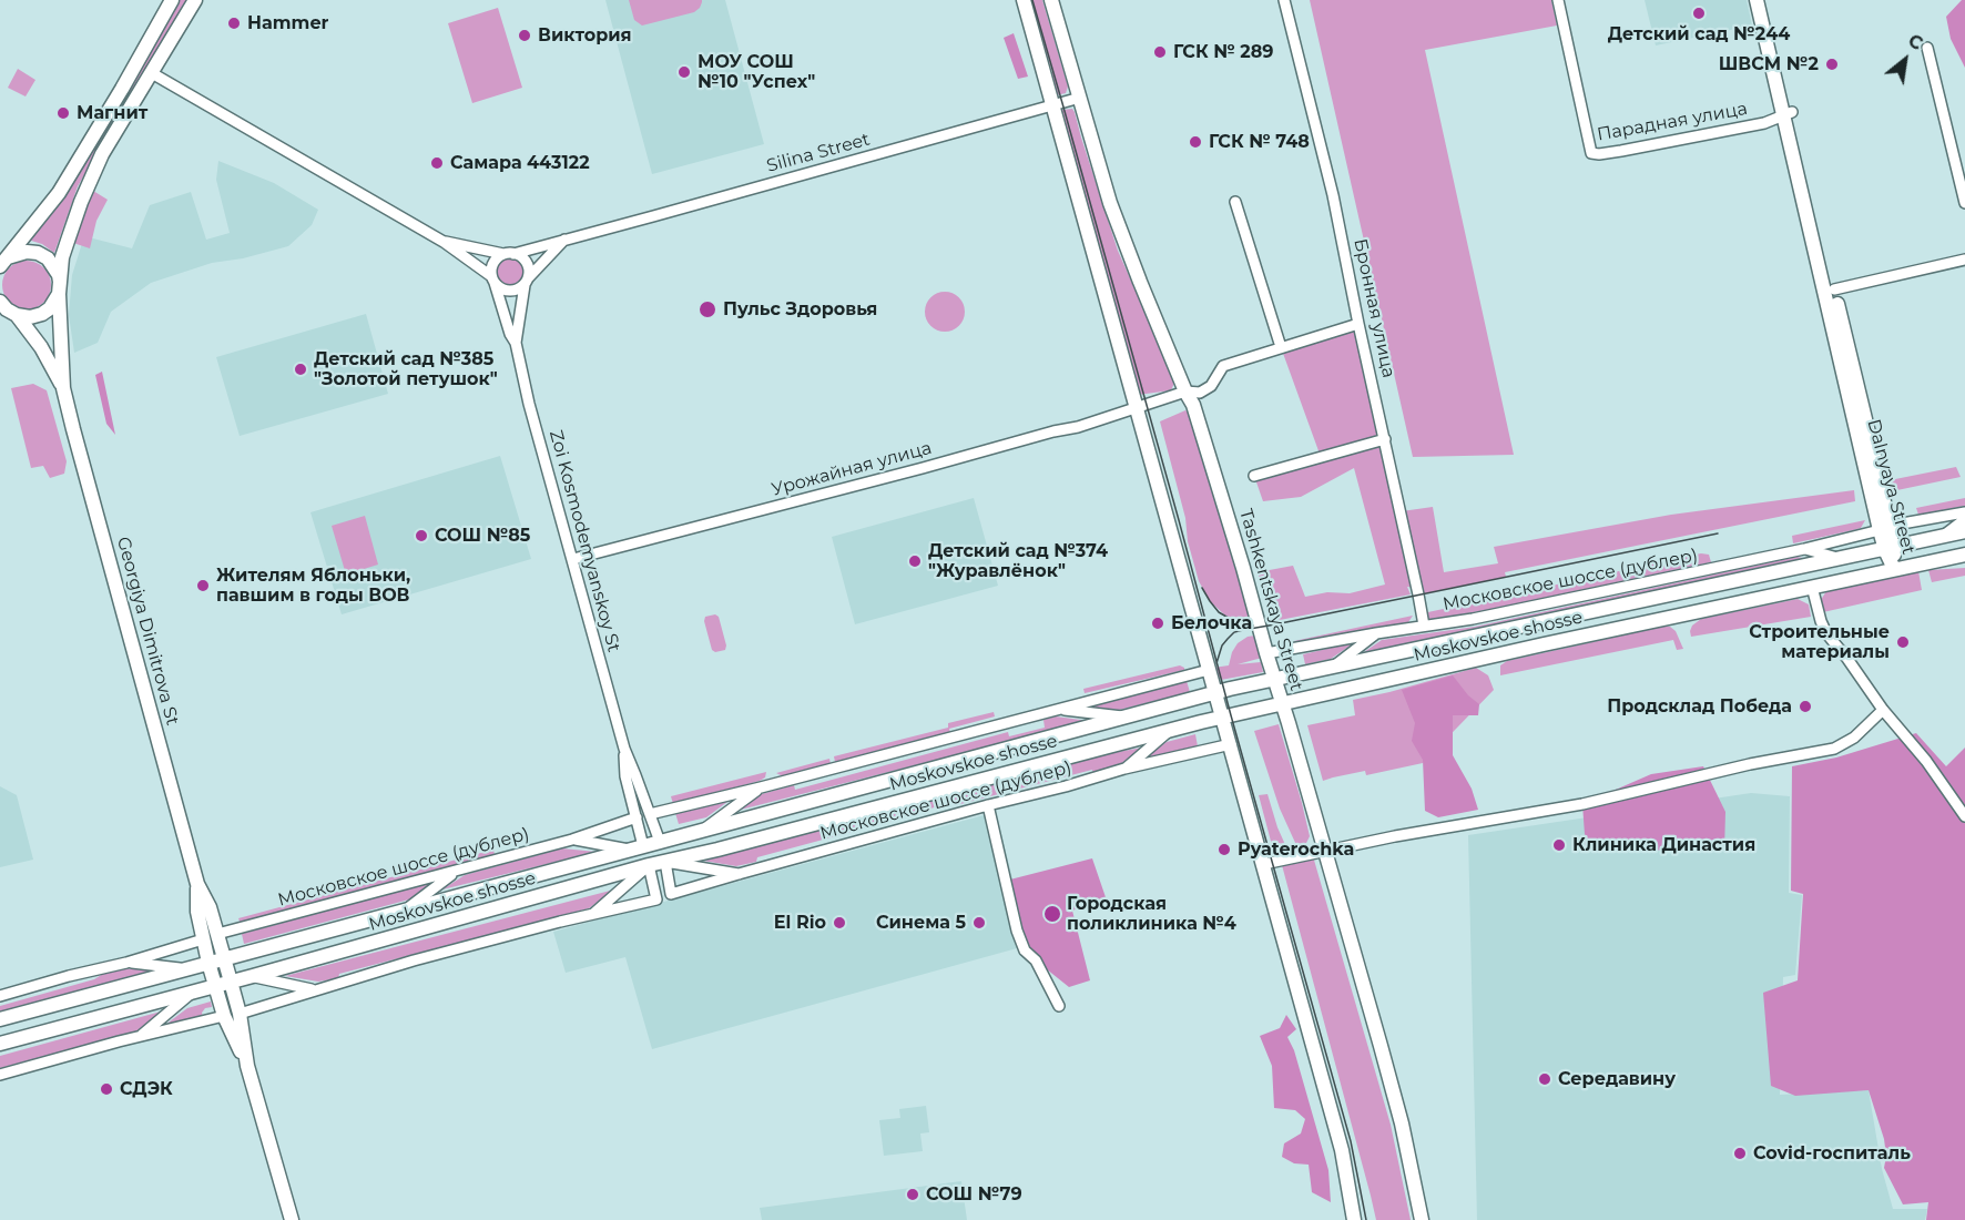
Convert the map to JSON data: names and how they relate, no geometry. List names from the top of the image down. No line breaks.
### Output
{"streets":{"main road":["Dalnyaya Street","Tashkentskaya Street","Georgiya Dimitrova St","Moskovskoe shosse"],"street":["Парадная улица","Silina Street","Бронная улица","Урожайная улица","Zoi Kosmodemyanskoy St","Московское шоссе (дублер)"]},"crossings":[["Парадная улица","Dalnyaya Street"],["Silina Street","Zoi Kosmodemyanskoy St"],["Silina Street","Tashkentskaya Street"],["Бронная улица","Московское шоссе (дублер)"],["Урожайная улица","Zoi Kosmodemyanskoy St"],["Урожайная улица","Tashkentskaya Street"],["Dalnyaya Street","Московское шоссе (дублер)"],["Dalnyaya Street","Moskovskoe shosse"],["Московское шоссе (дублер)","Tashkentskaya Street"],["Московское шоссе (дублер)","Georgiya Dimitrova St"],["Московское шоссе (дублер)","Moskovskoe shosse"],["Tashkentskaya Street","Moskovskoe shosse"],["Georgiya Dimitrova St","Moskovskoe shosse"]],"places":["Детский сад №244","Hammer","Виктория","ГСК № 289","ШВСМ №2","МОУ СОШ №10 \"Успех\"","Магнит","ГСК № 748","Самара 443122","Пульс Здоровья","Детский сад №385 \"Золотой петушок\"","СОШ №85","Детский сад №374 \"Журавлёнок\"","Жителям Яблоньки, павшим в годы ВОВ","Белочка","Строительные материалы","Продсклад Победа","Клиника Династия","Pyaterochka","Городская поликлиника №4","El Rio","Синема 5","Середавину","СДЭК","Covid-госпиталь","СОШ №79"],"north":"top right"}
